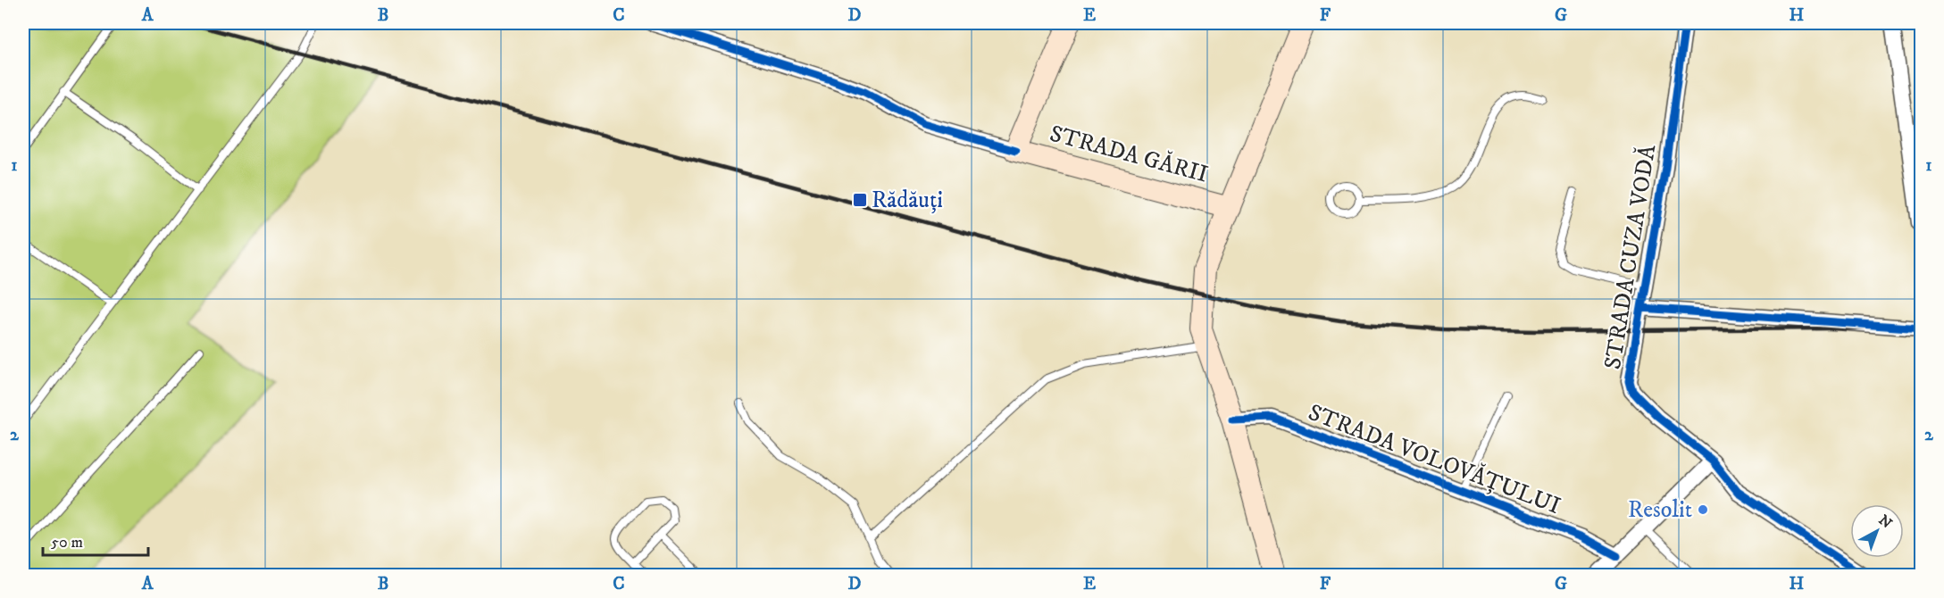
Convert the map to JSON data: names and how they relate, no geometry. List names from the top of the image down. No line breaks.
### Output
{"streets":{"main road":["STRADA GĂRII"],"street":["STRADA CUZA VODĂ","STRADA VOLOVĂȚULUI"]},"places":{"transit":["Rădăuți"],"other":["Resolit"]},"scale_bar":"50 m","north":"top right","grid":{"columns":["A","B","C","D","E","F","G","H"],"rows":["1","2"]}}
